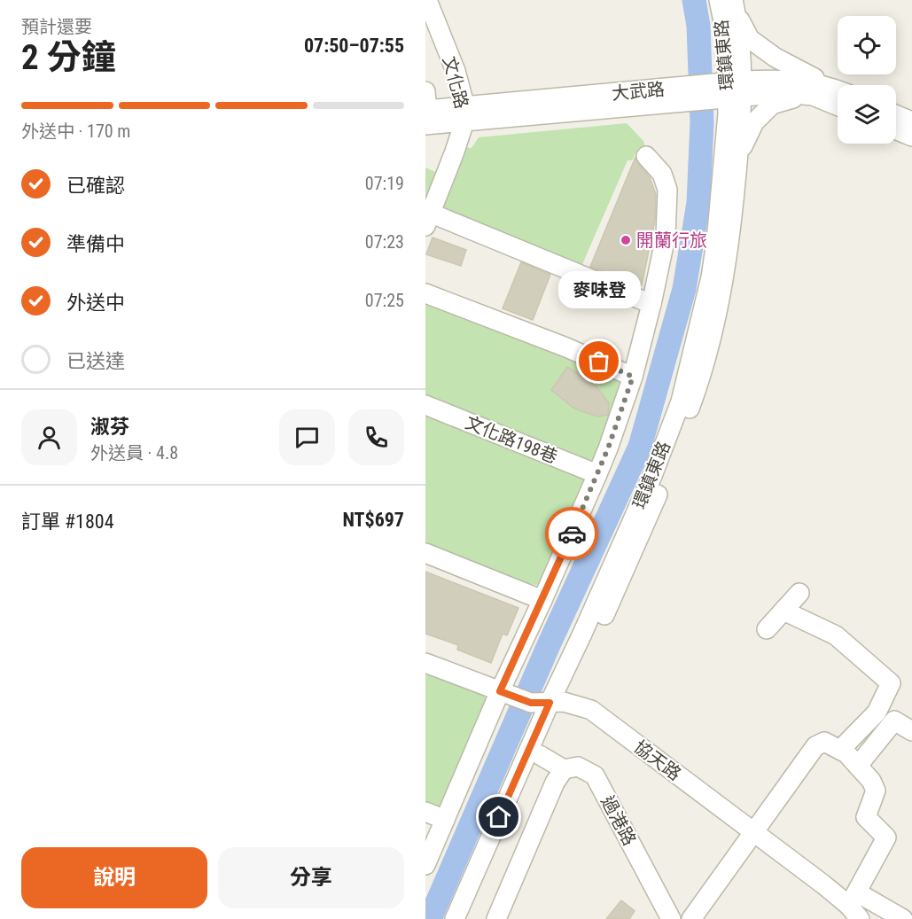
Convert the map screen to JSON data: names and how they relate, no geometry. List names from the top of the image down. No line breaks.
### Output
{"streets":{"street":["環鎮東路","文化路","大武路","文化路198巷","協天路","過港路"]},"crossings":[["環鎮東路","大武路"],["環鎮東路","協天路"],["環鎮東路","過港路"],["文化路","大武路"]],"places":["開蘭行旅","麥味登"],"page":{"heading":["2 分鐘","預計還要","07:50–07:55"],"panel":["淑芬","外送員 · 4.8","訂單 #1804","NT$697"],"bar":"外送中 · 170 m","list":[["已確認","07:19"],["準備中","07:23"],["外送中","07:25"],"已送達"],"bubble":"麥味登","buttons":["說明","分享"]}}
